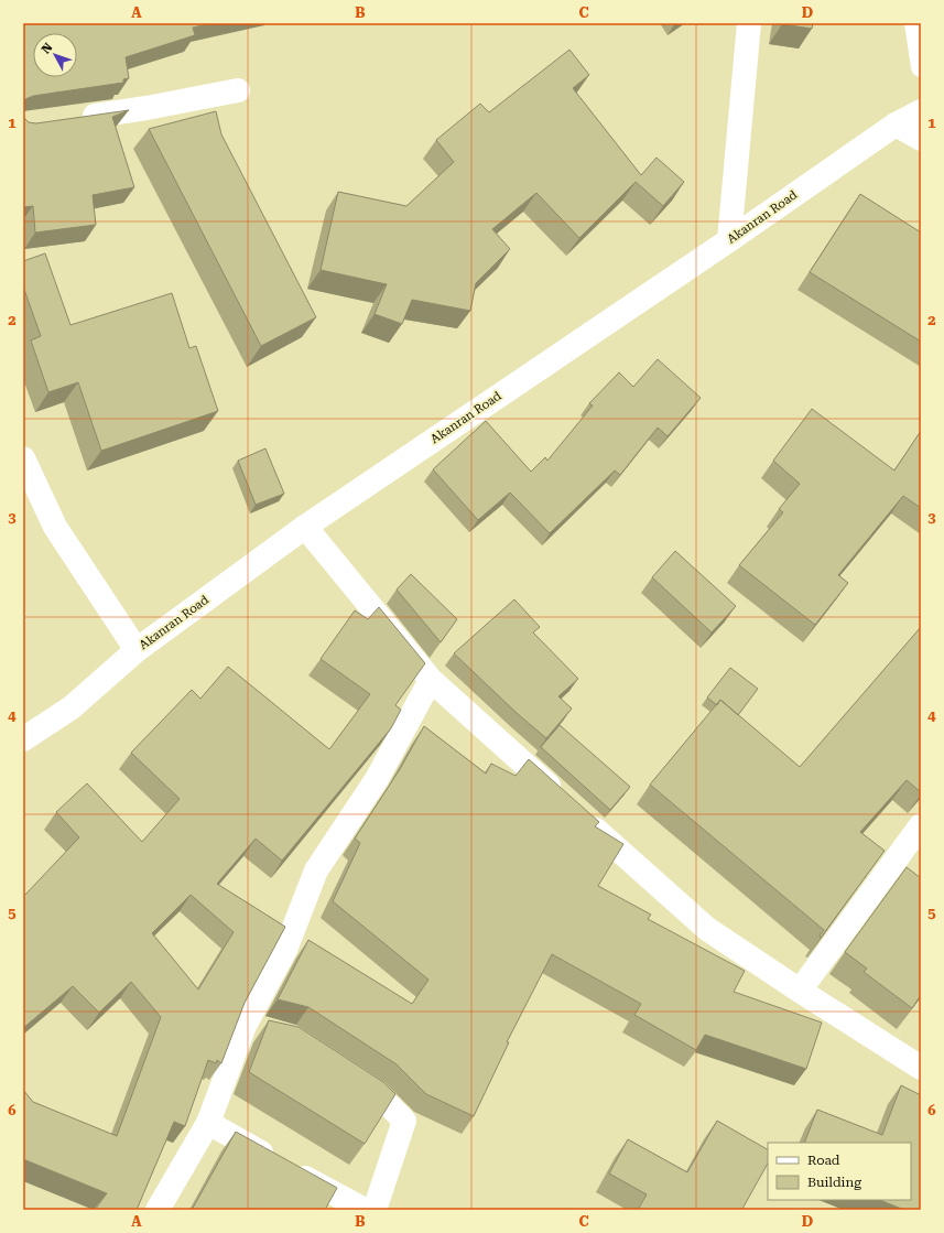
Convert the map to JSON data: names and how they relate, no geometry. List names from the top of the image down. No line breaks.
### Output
{"streets":{"street":["Akanran Road"]},"legend":["Road","Building"],"north":"top left","grid":{"columns":["A","B","C","D"],"rows":["1","2","3","4","5","6"]}}
